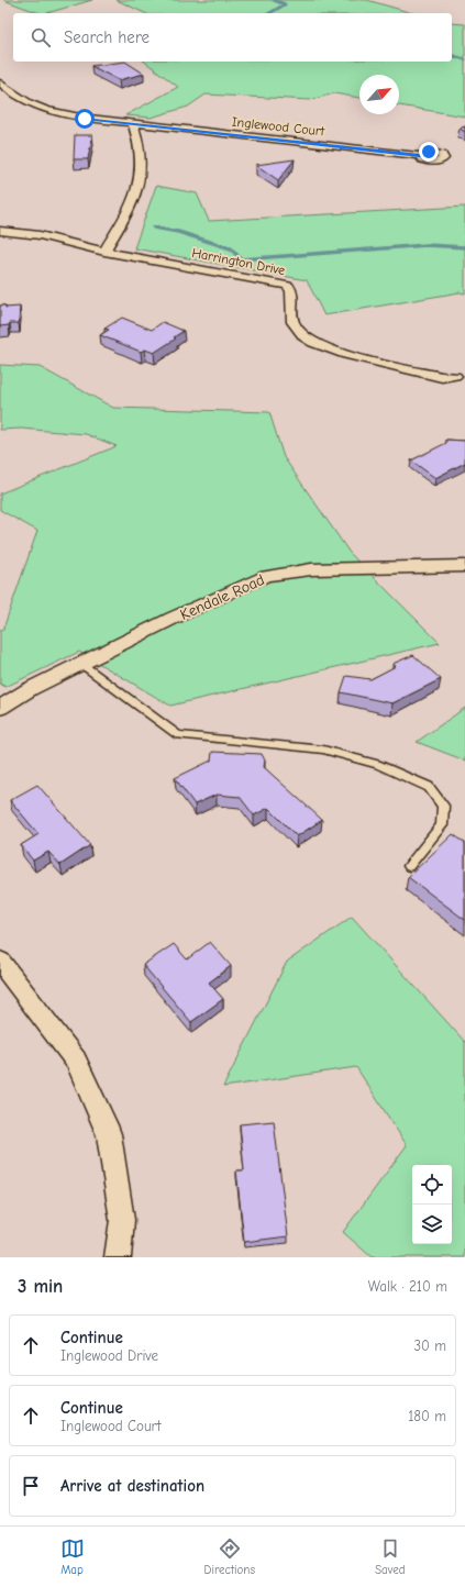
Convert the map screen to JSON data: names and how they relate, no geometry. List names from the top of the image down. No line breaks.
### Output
{"streets":{"street":["Inglewood Court","Harrington Drive","Kendale Road"]},"north":"top right","page":{"search":"Search here","heading":["3 min","Walk · 210 m"],"list":[["Continue","Inglewood Drive","30 m"],["Continue","Inglewood Court","180 m"],"Arrive at destination"],"nav":["Map","Directions","Saved"]}}
